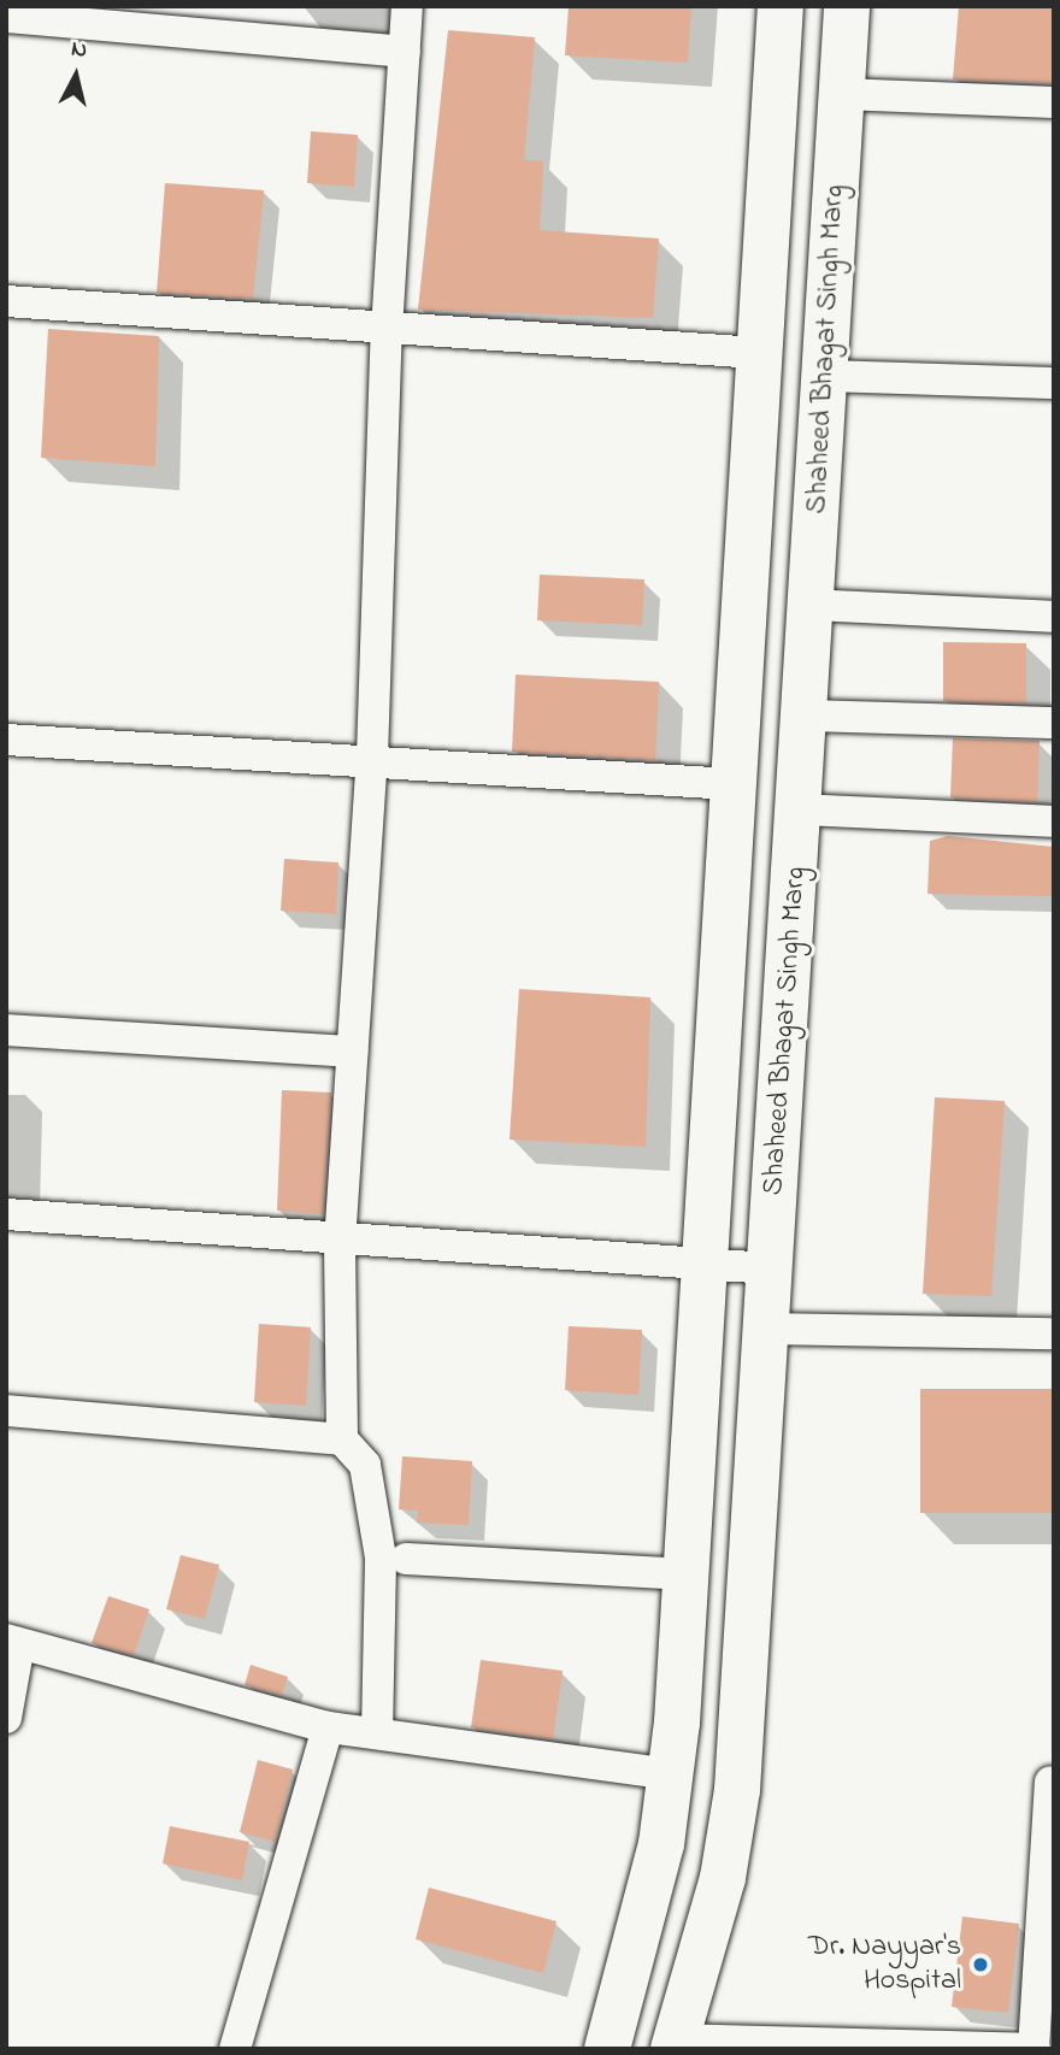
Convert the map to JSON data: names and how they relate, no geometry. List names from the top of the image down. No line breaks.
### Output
{"streets":{"street":["Shaheed Bhagat Singh Marg"]},"places":["Dr. Nayyar's Hospital"],"north":"top"}
